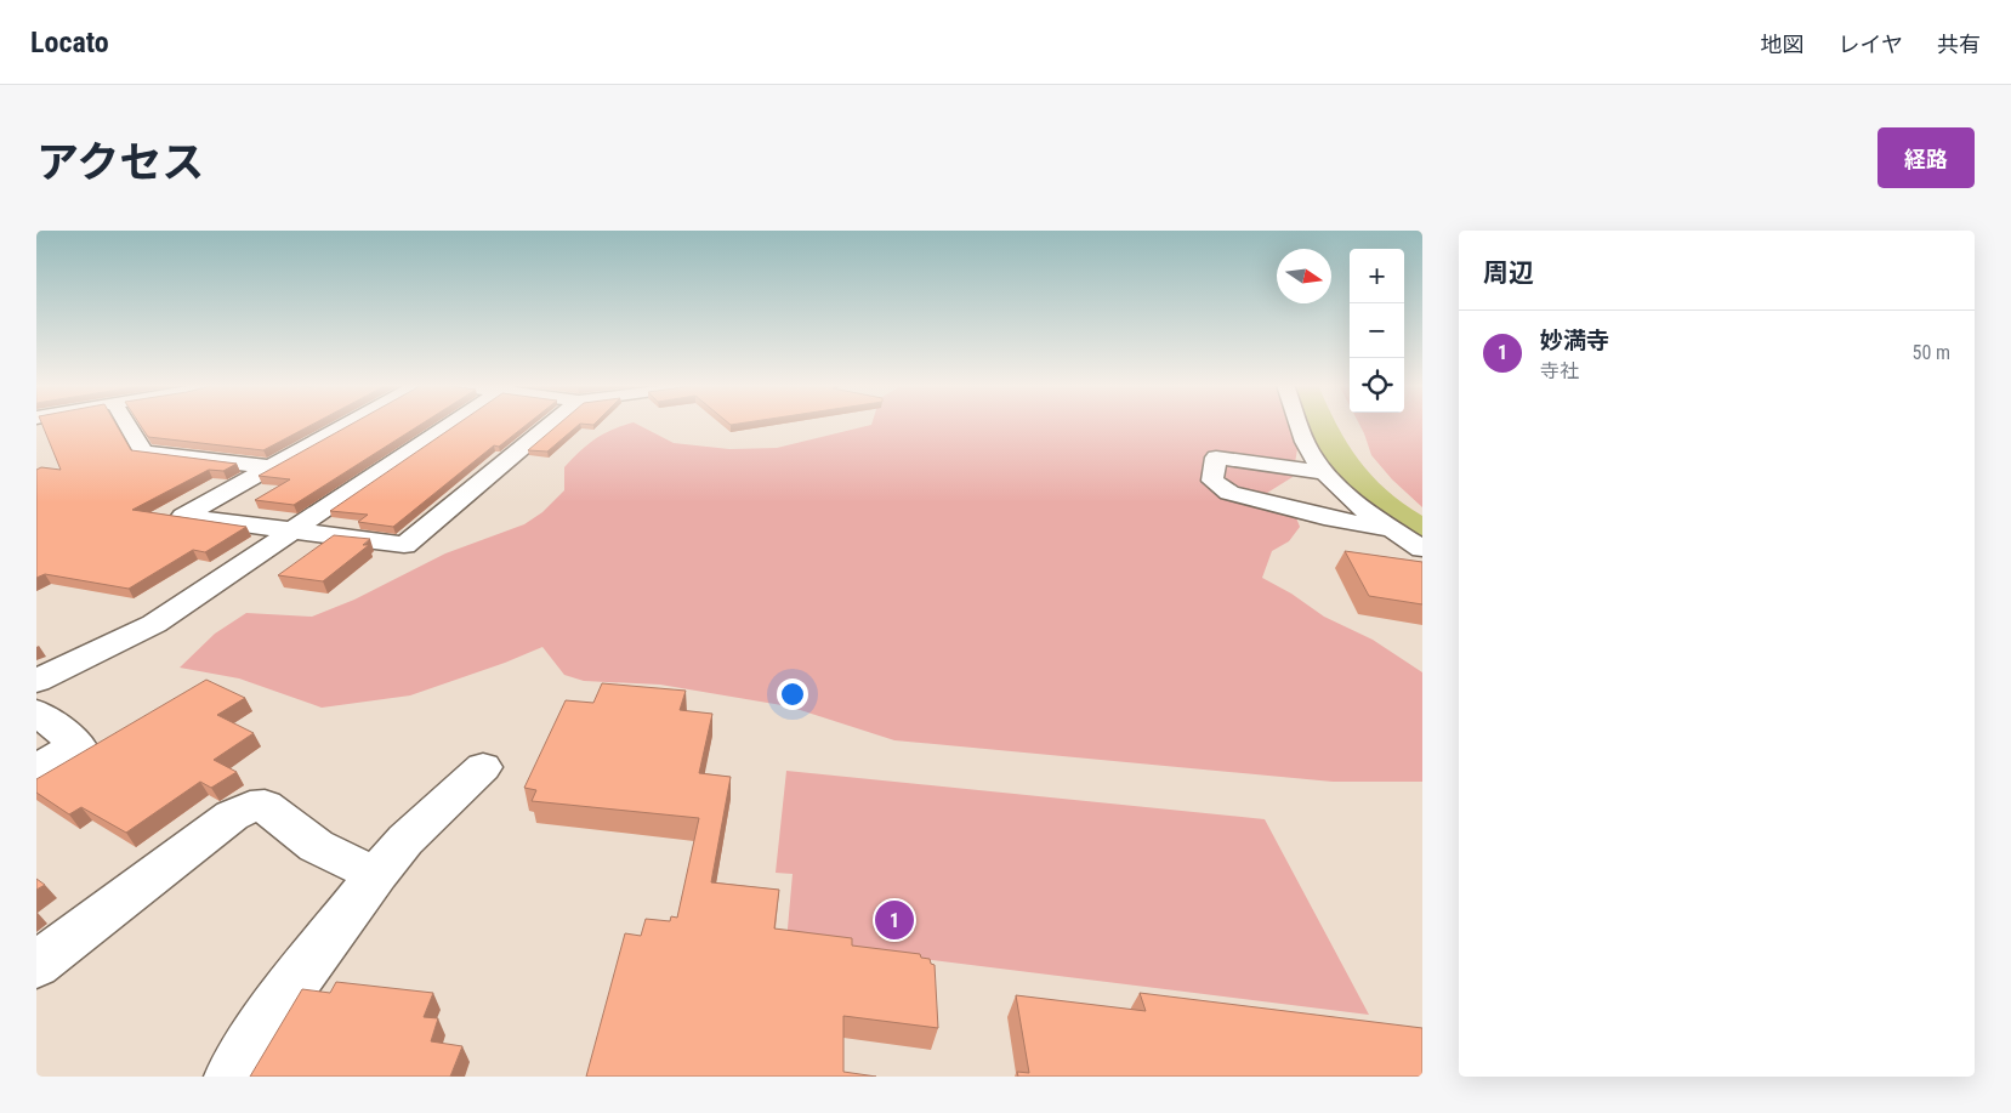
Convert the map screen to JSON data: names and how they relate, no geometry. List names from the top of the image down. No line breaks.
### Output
{"north":"right","page":{"header":"Locato","nav":["地図","レイヤ","共有"],"title":"アクセス","buttons":"経路","heading":"周辺","map_buttons":["+","−"],"list":[{"mark":"1","name":"妙満寺","note":"寺社","value":"50 m"}],"pins":"1"}}
